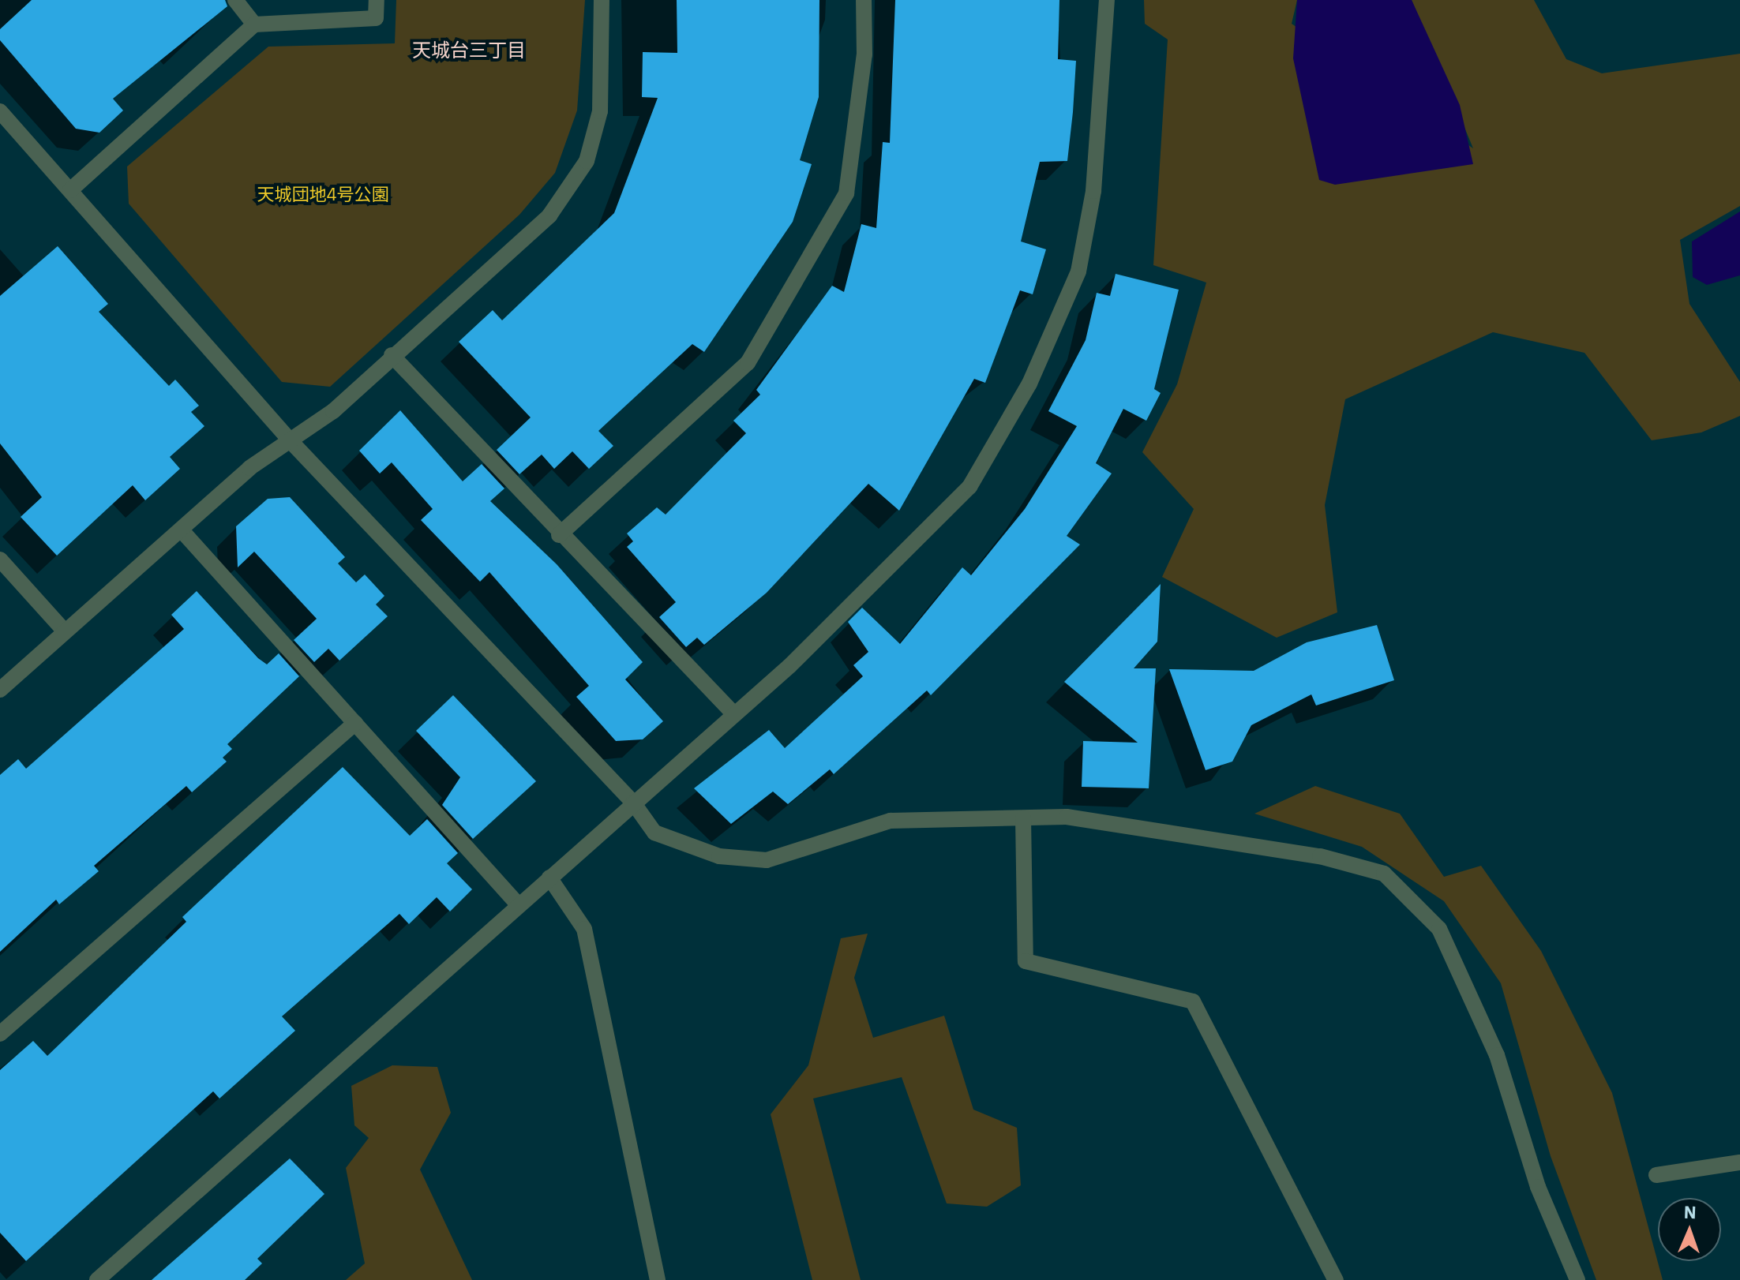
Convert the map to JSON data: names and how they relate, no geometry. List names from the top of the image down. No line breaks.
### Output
{"districts":["天城台三丁目"],"parks":["天城団地4号公園"],"north":"top"}
